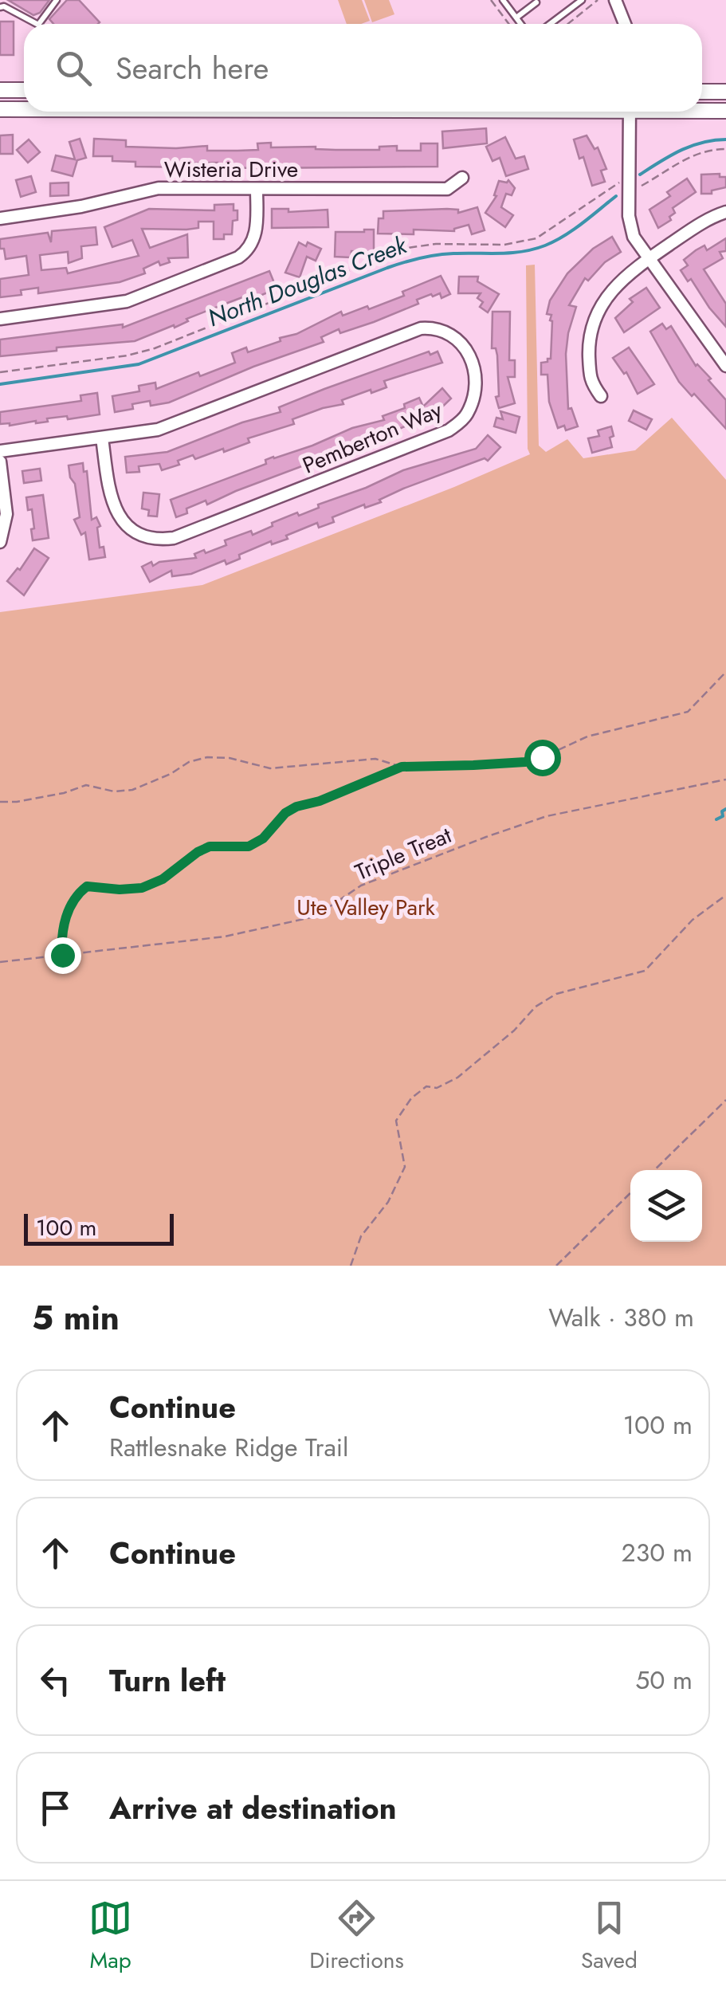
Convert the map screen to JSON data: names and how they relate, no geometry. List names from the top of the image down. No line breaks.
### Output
{"streets":{"street":["Wisteria Drive","Pemberton Way"],"path":["Triple Treat"]},"water":["North Douglas Creek"],"parks":["Ute Valley Park"],"scale_bar":"100 m","page":{"search":"Search here","scale":"100 m","heading":["5 min","Walk · 380 m"],"list":[["Continue","Rattlesnake Ridge Trail","100 m"],["Continue","230 m"],["Turn left","50 m"],"Arrive at destination"],"nav":["Map","Directions","Saved"]}}
